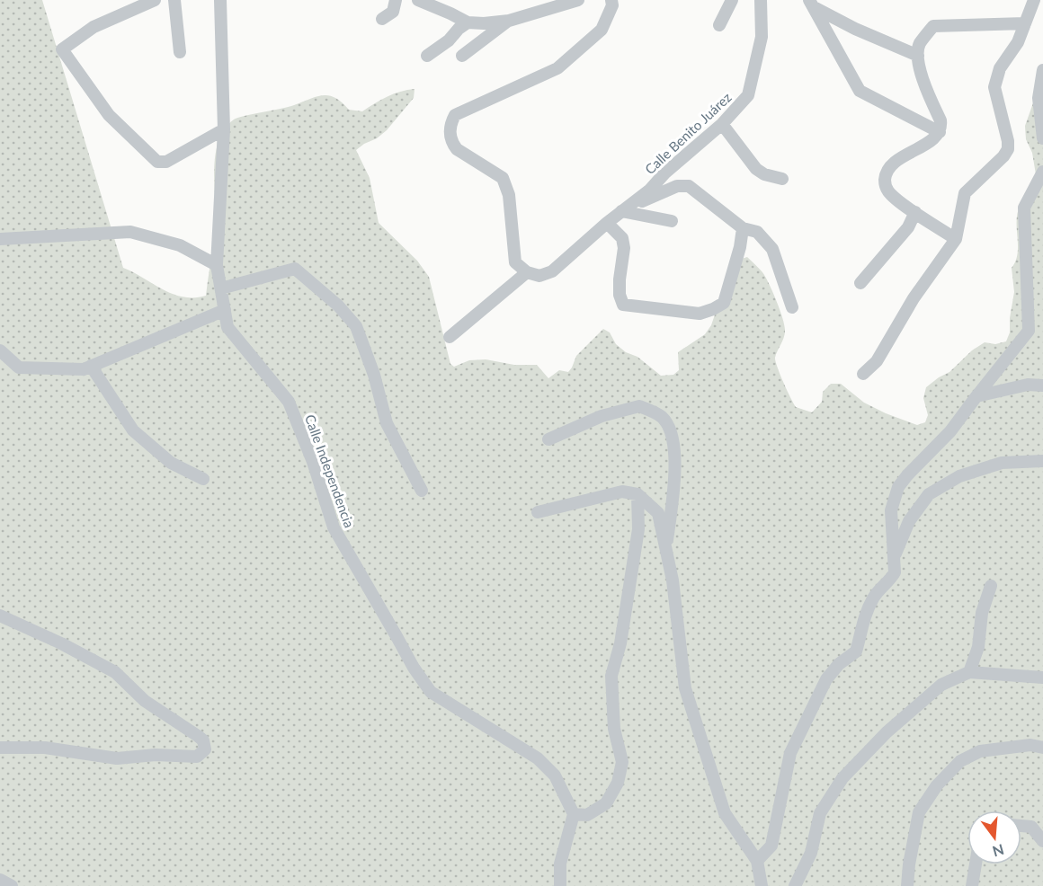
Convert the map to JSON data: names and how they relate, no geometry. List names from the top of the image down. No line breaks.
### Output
{"streets":{"street":["Calle Benito Juárez","Calle Independencia"]},"north":"bottom"}
